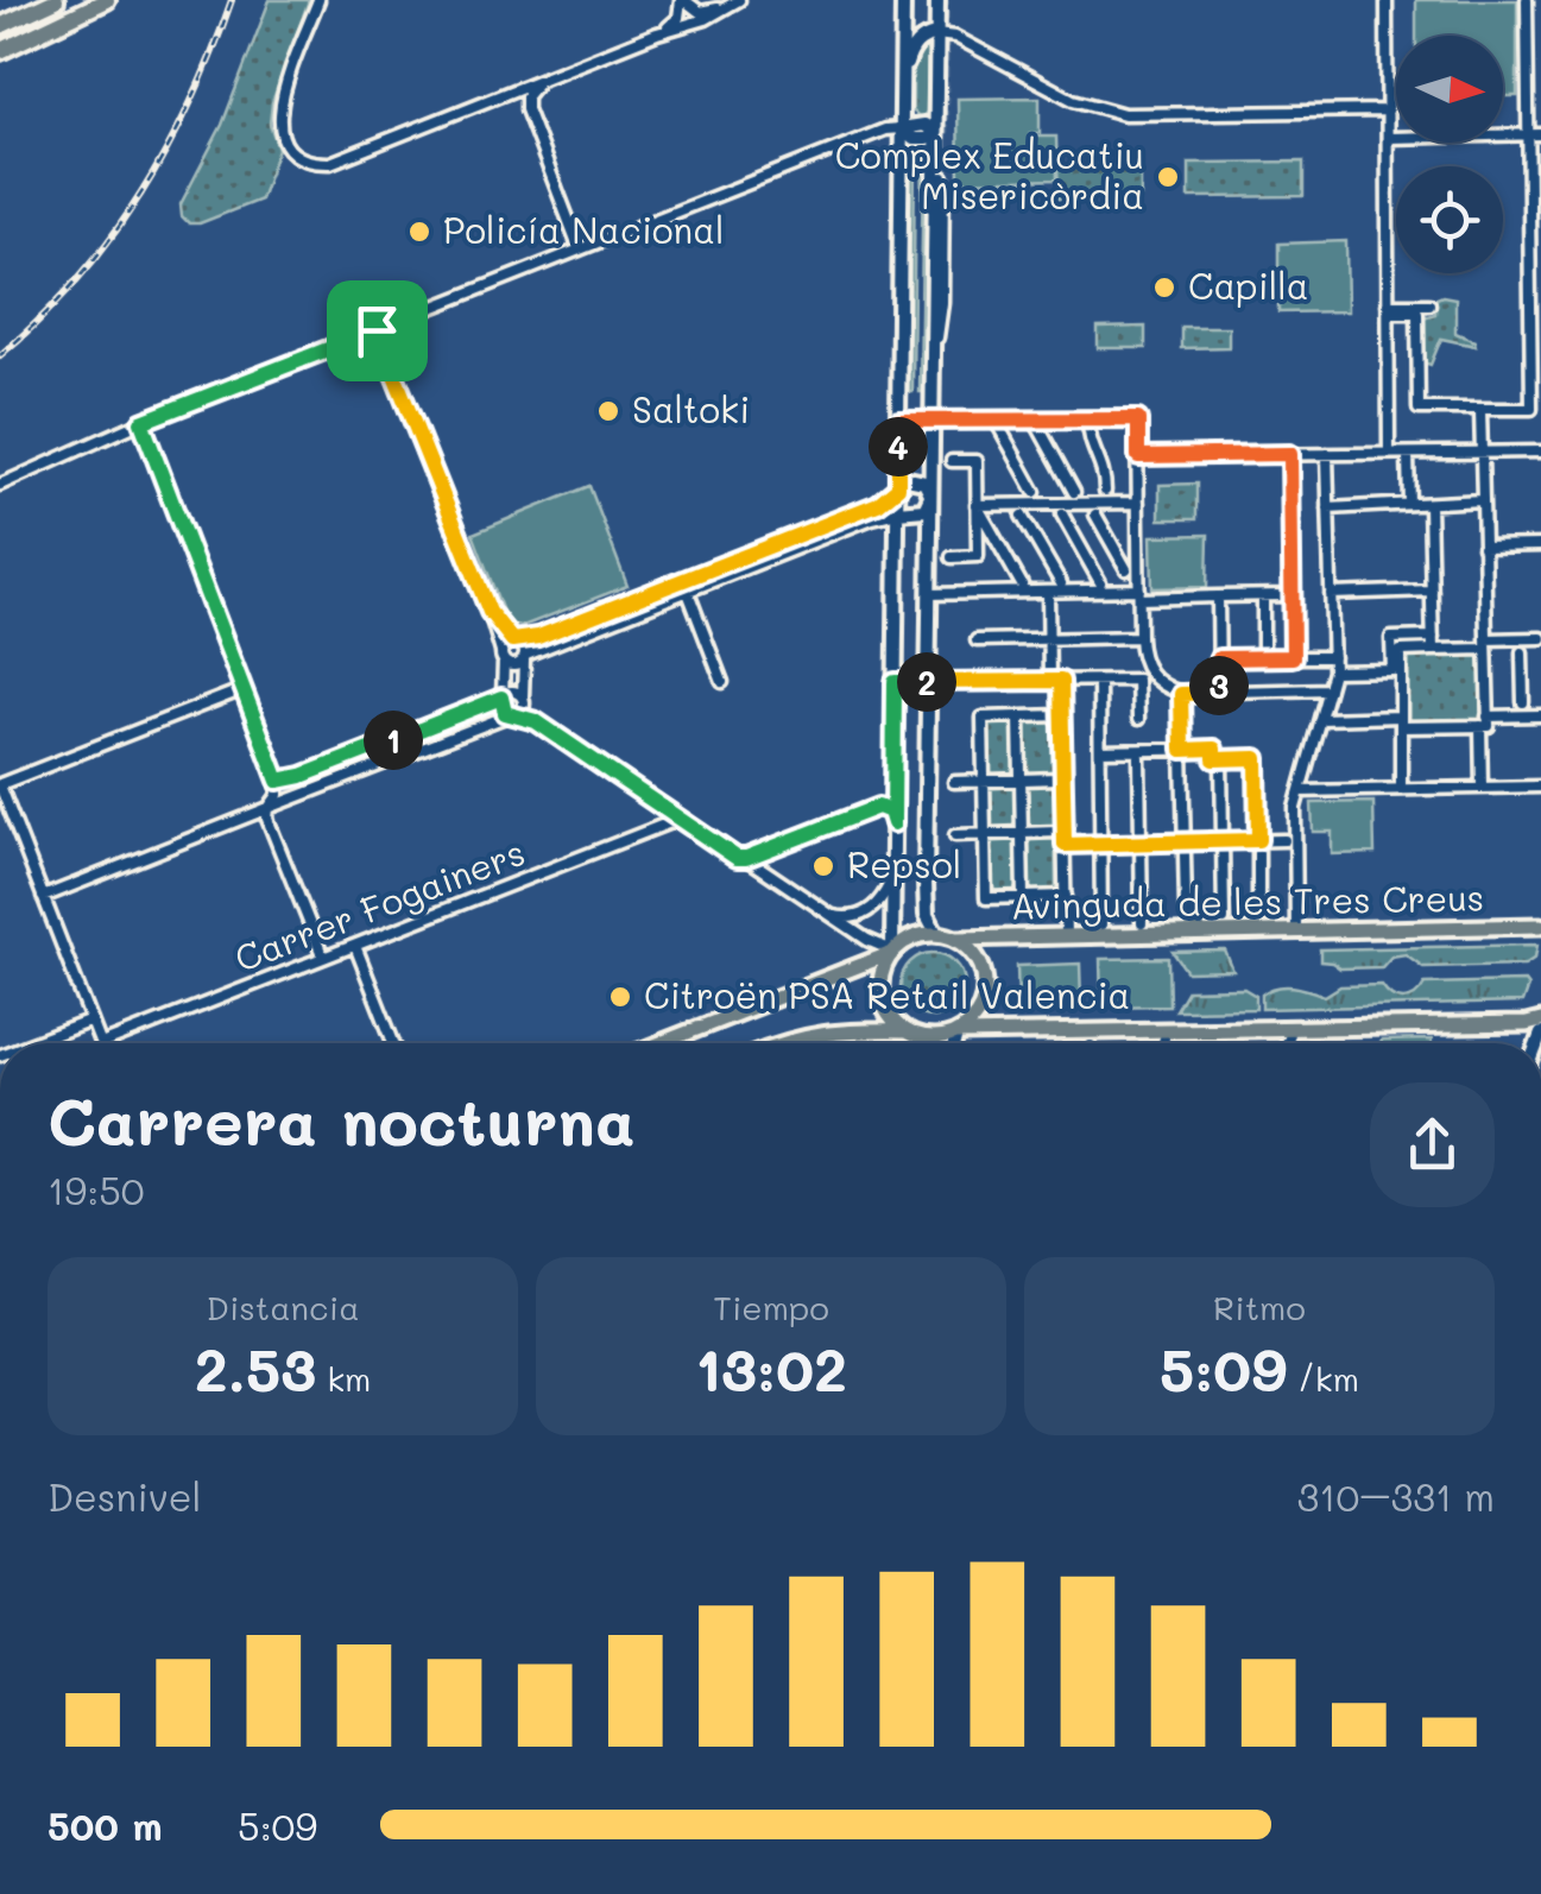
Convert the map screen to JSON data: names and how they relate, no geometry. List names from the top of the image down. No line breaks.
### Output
{"streets":{"main road":["Avinguda de les Tres Creus"],"street":["Carrer Fogainers"]},"places":["Complex Educatiu Misericòrdia","Policía Nacional","Capilla","Saltoki","Repsol","Citroën PSA Retail Valencia"],"north":"right","page":{"pins":["4","2","3","1"],"heading":["Carrera nocturna","19:50"],"stats":[["Distancia","2.53 km"],["Tiempo","13:02"],["Ritmo","5:09 /km"]],"chart":["Desnivel","310–331 m"],"list":[{"name":"500 m","note":"5:09"}]}}
